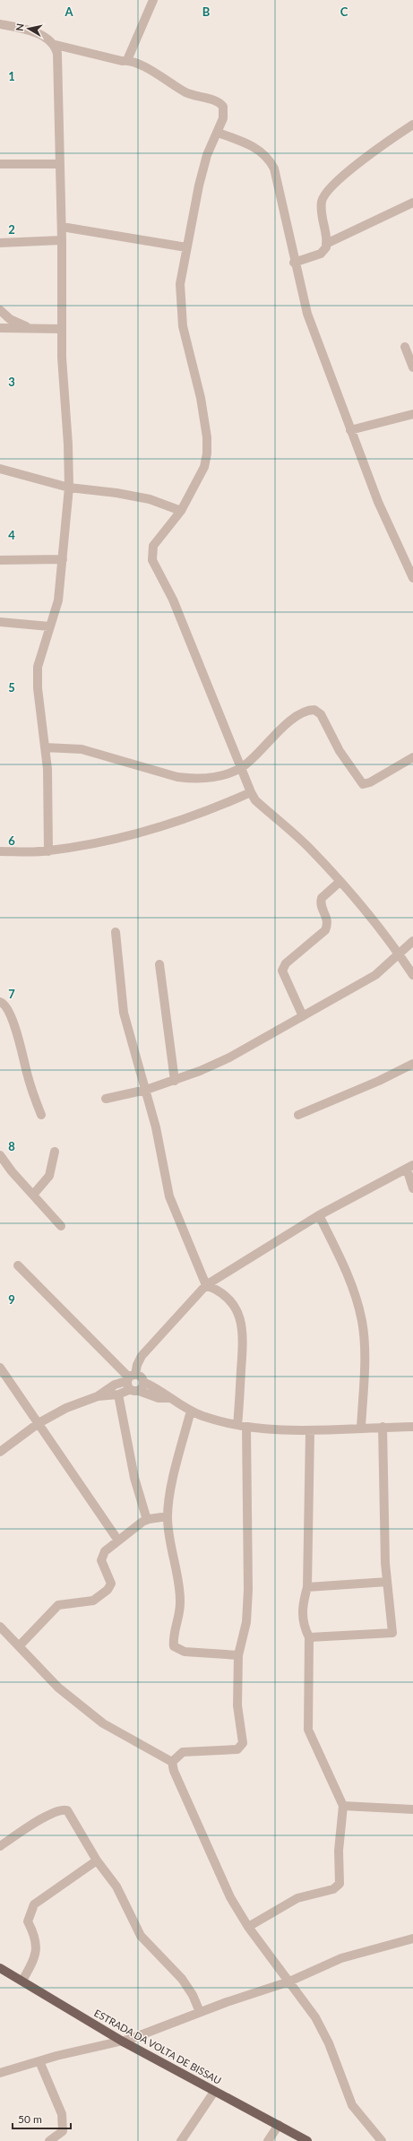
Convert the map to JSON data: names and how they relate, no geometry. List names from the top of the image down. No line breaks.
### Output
{"streets":{"main road":["ESTRADA DA VOLTA DE BISSAU"]},"scale_bar":"50 m","north":"left","grid":{"columns":["A","B","C"],"rows":["1","2","3","4","5","6","7","8","9"]}}
